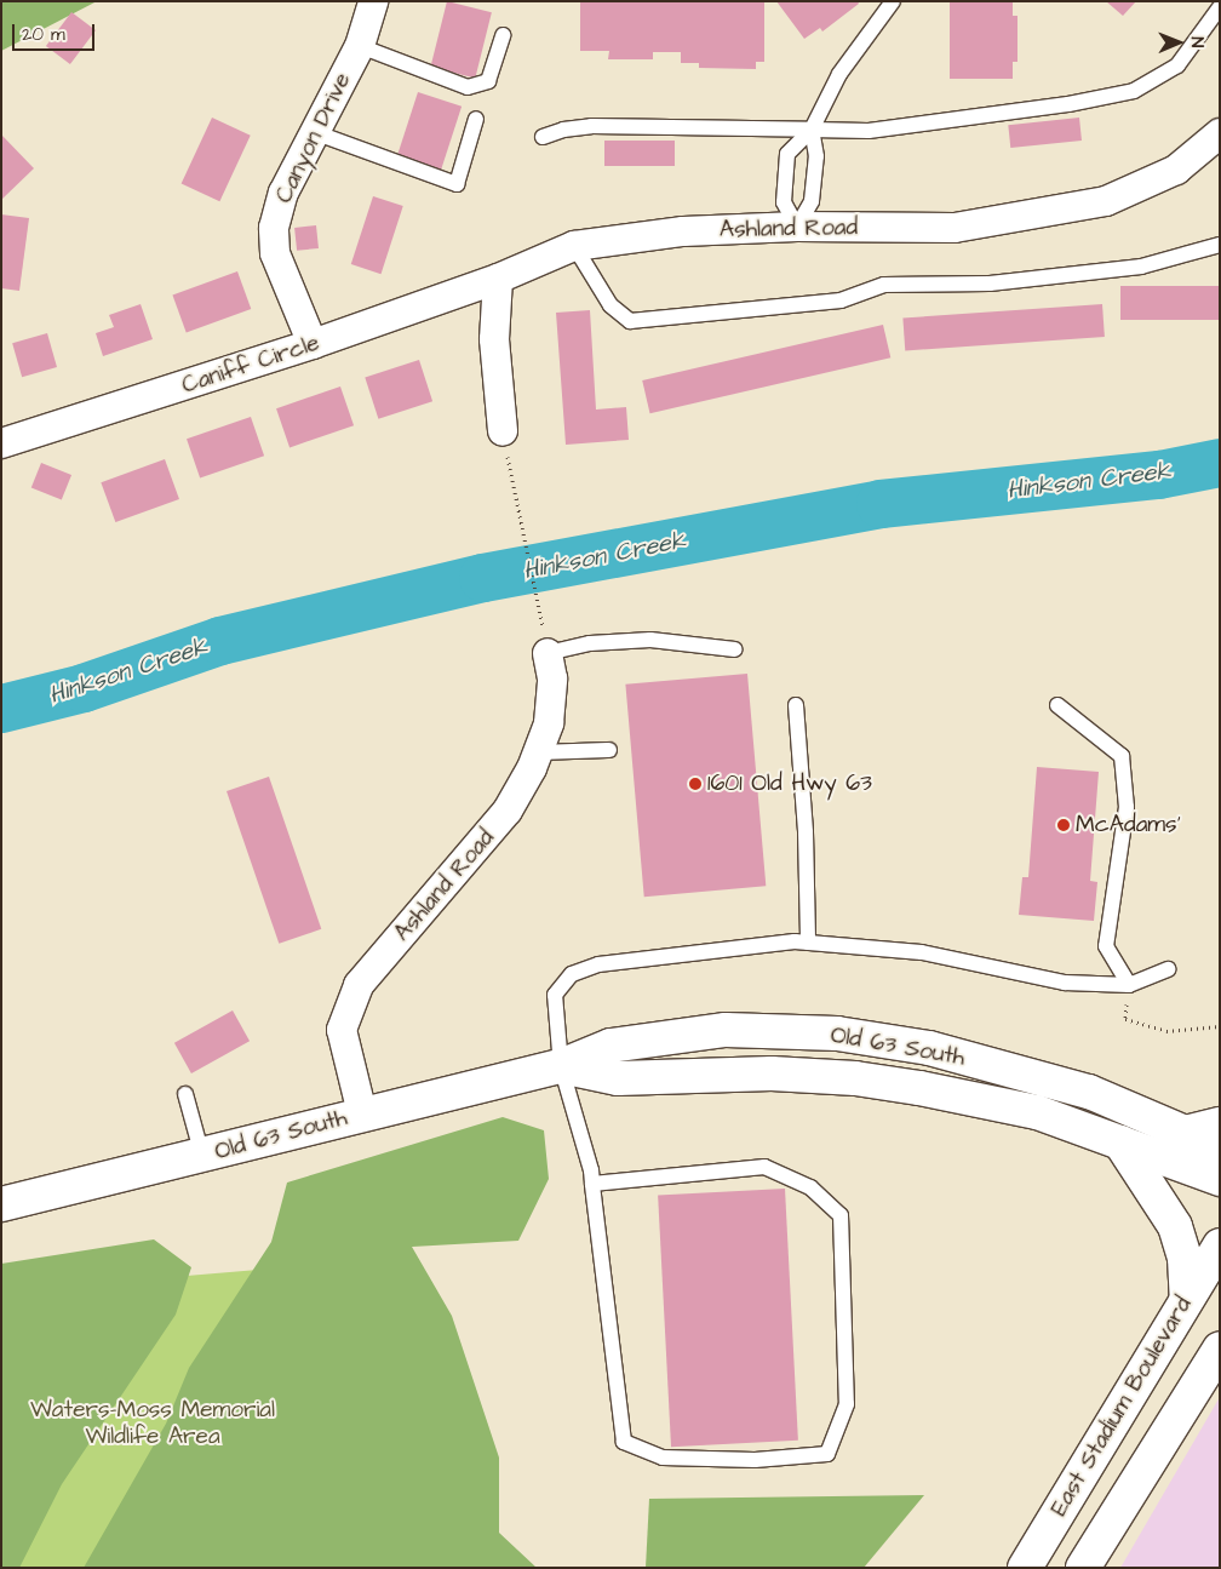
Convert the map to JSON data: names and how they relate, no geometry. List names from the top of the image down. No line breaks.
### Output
{"streets":{"main road":["Old 63 South","East Stadium Boulevard"],"street":["Canyon Drive","Ashland Road","Caniff Circle"]},"crossings":[["Canyon Drive","Caniff Circle"],["Ashland Road","Caniff Circle"],["Ashland Road","Old 63 South"]],"water":["Hinkson Creek"],"parks":["Waters-Moss Memorial Wildlife Area"],"places":["1601 Old Hwy 63","McAdams'"],"scale_bar":"20 m","north":"right"}
